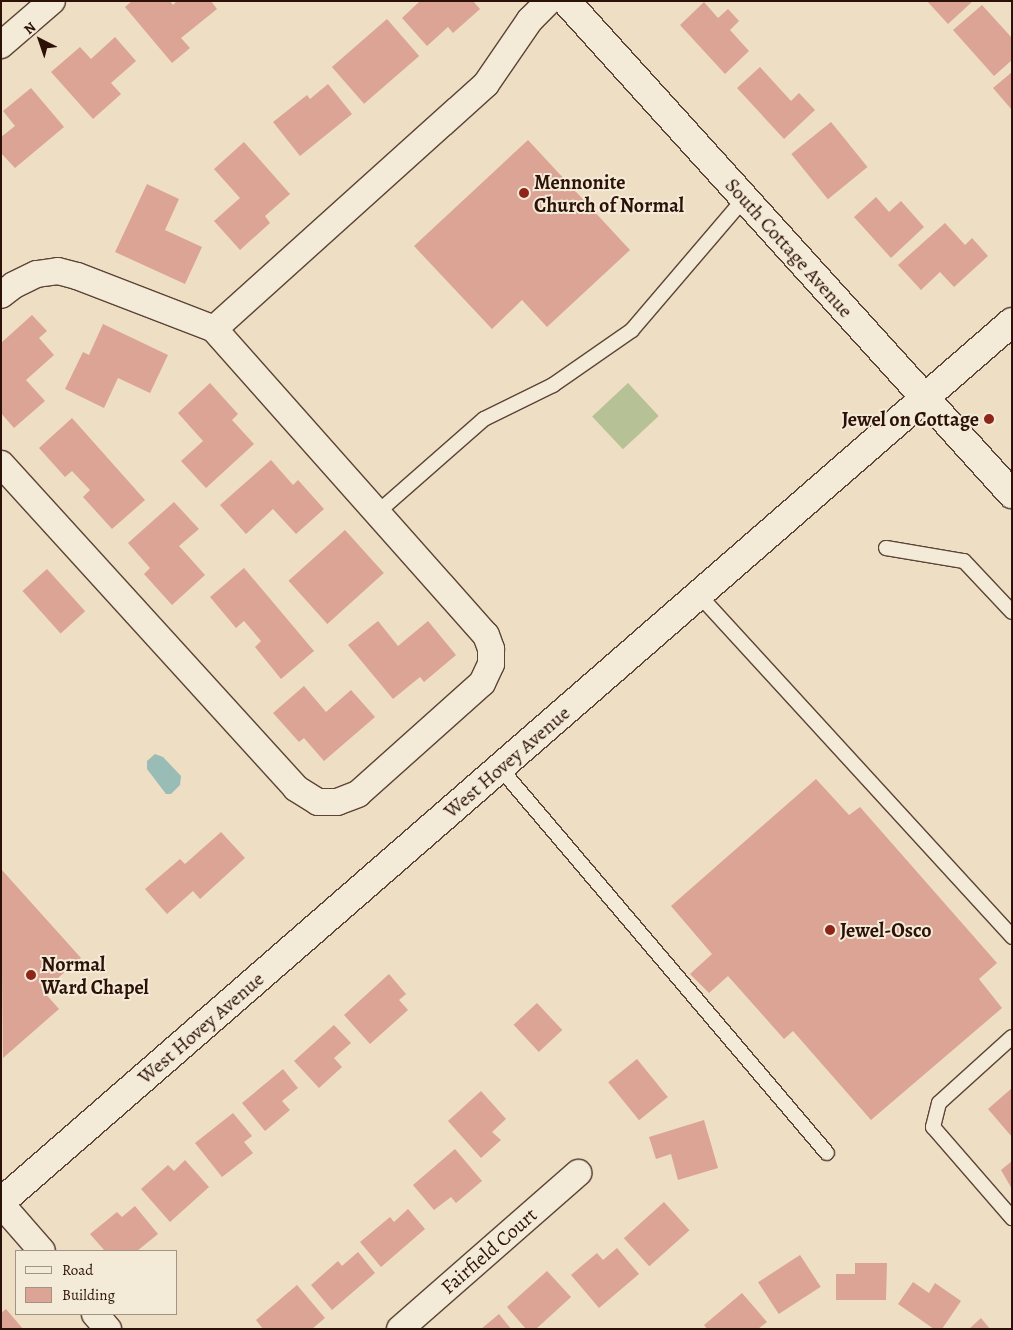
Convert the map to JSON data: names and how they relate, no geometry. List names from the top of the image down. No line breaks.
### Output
{"streets":{"street":["South Cottage Avenue","West Hovey Avenue","Fairfield Court"]},"crossings":[["South Cottage Avenue","West Hovey Avenue"]],"places":["Mennonite Church of Normal","Jewel on Cottage","Jewel-Osco","Normal Ward Chapel"],"legend":["Road","Building"],"north":"top left"}
